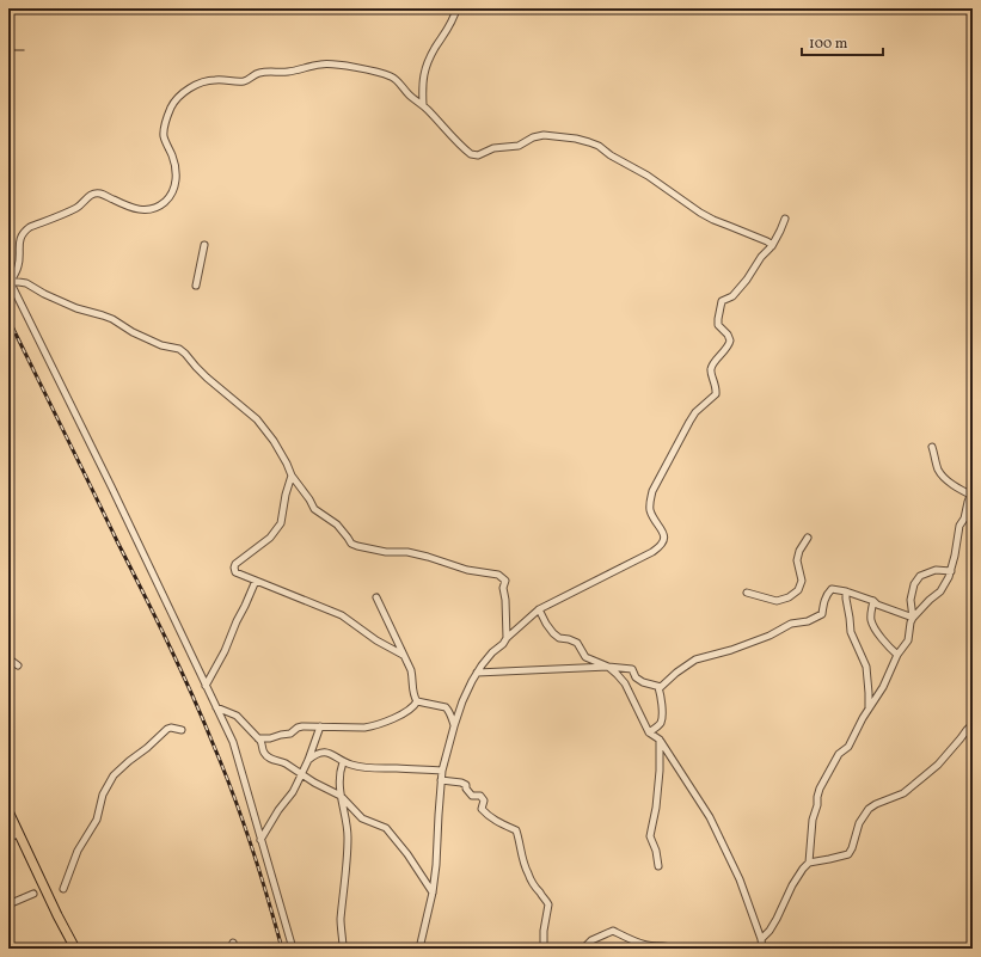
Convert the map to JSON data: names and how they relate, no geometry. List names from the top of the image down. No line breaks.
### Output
{"scale_bar":"100 m"}
